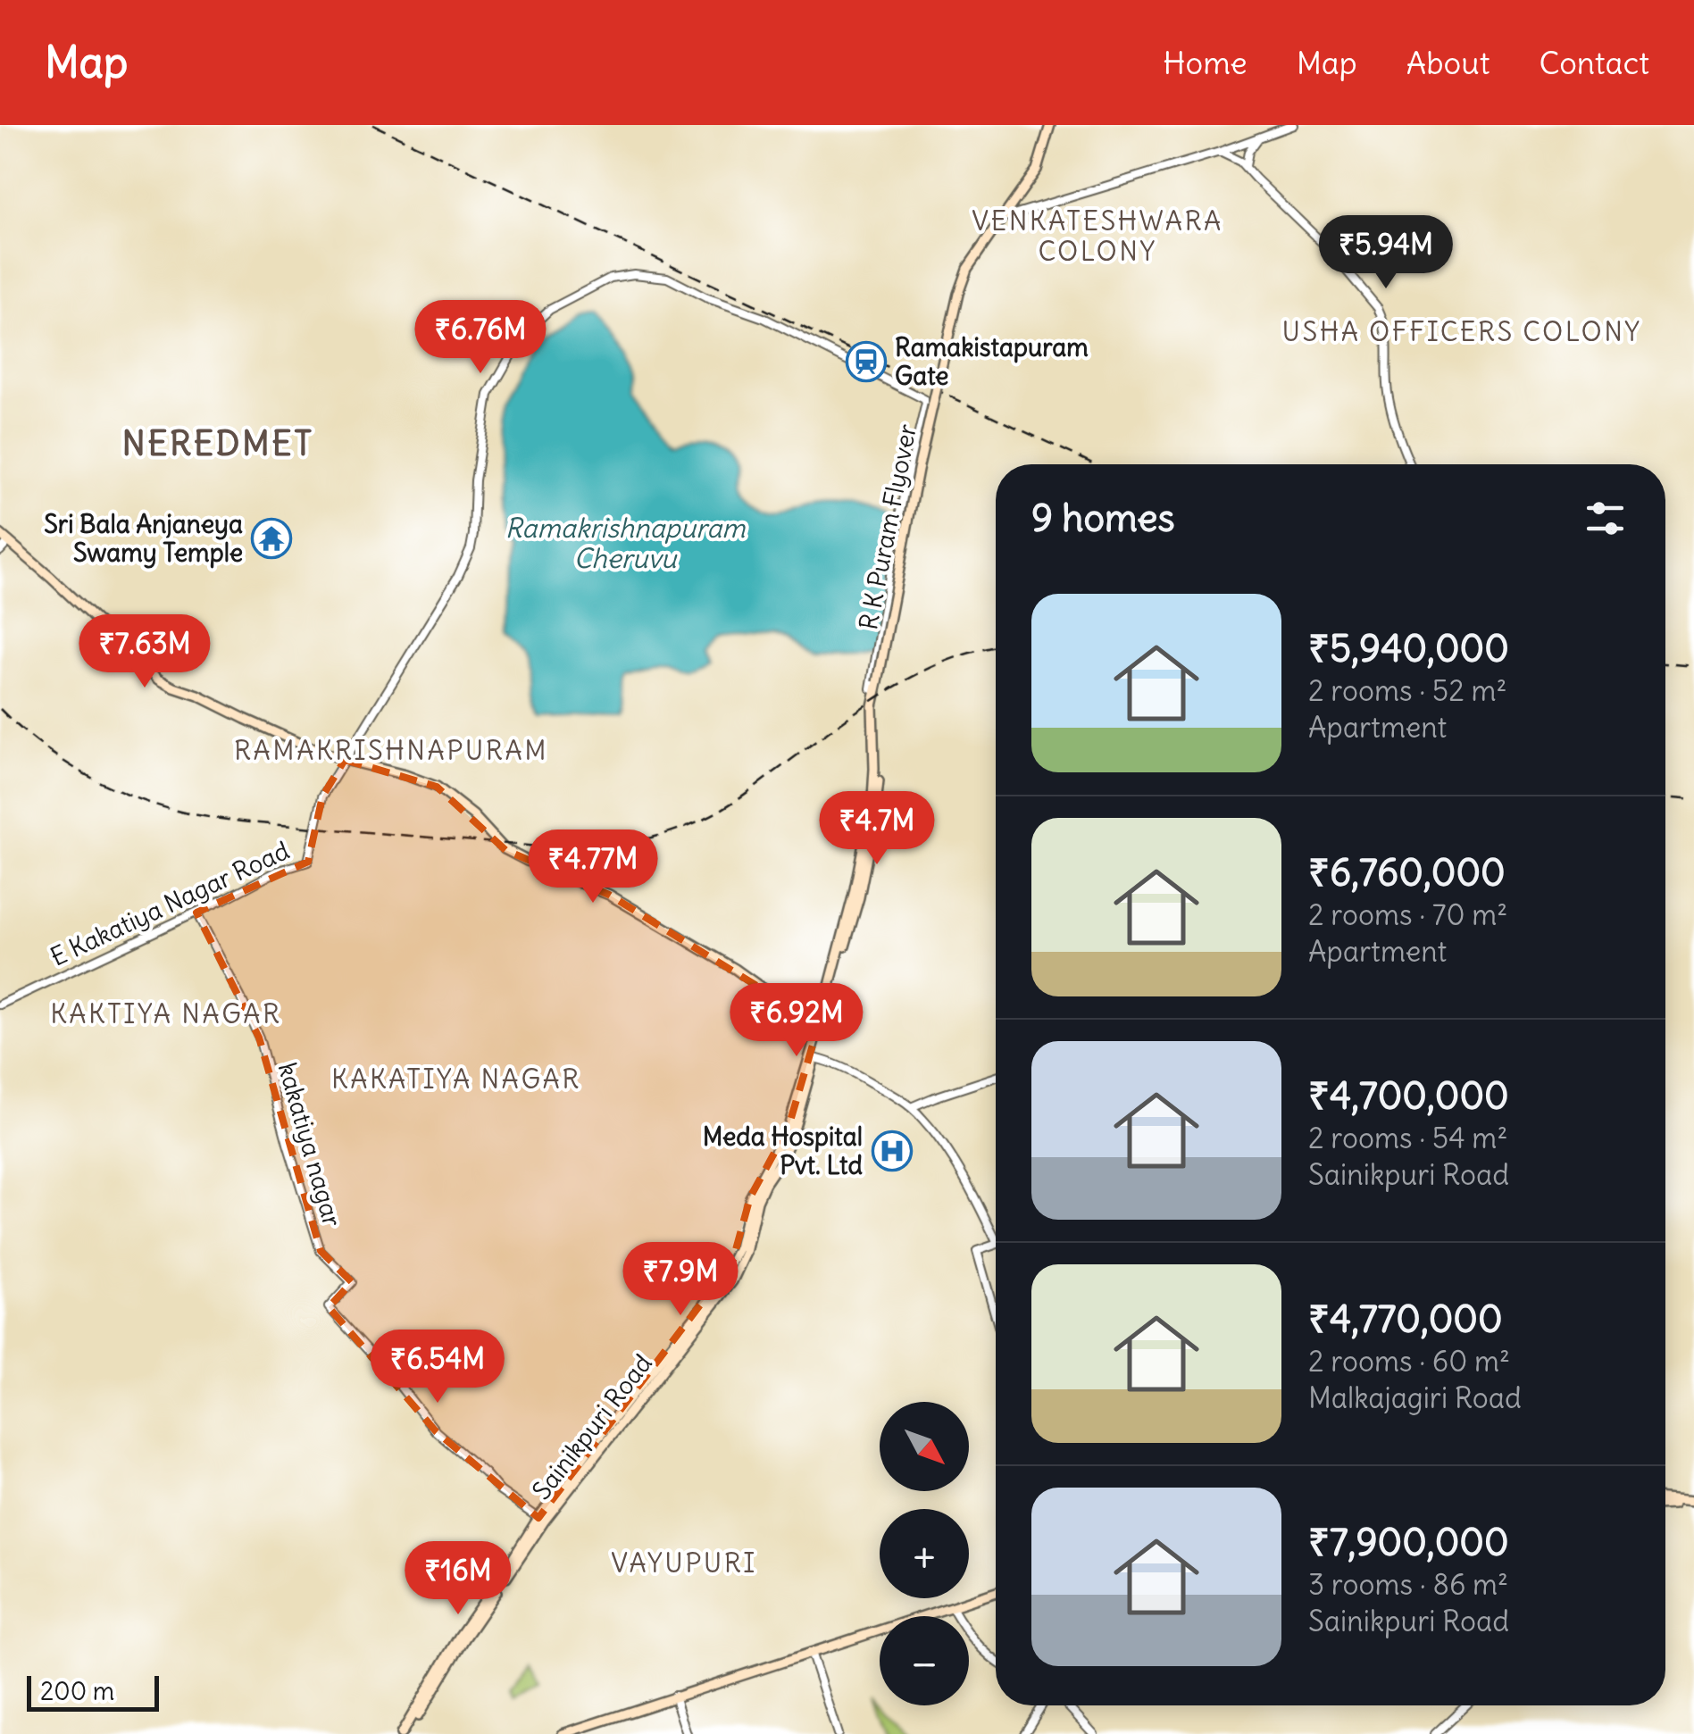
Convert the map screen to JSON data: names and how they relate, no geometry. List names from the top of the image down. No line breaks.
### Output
{"streets":{"main road":["R K Puram Flyover","Sainikpuri Road"],"street":["E Kakatiya Nagar Road","kakatiya nagar"]},"crossings":[["R K Puram Flyover","Sainikpuri Road"],["E Kakatiya Nagar Road","kakatiya nagar"],["kakatiya nagar","Sainikpuri Road"]],"districts":["VENKATESHWARA COLONY","USHA OFFICERS COLONY","NEREDMET","RAMAKRISHNAPURAM","KAKTIYA NAGAR","KAKATIYA NAGAR","VAYUPURI"],"water":["Ramakrishnapuram Cheruvu"],"places":{"station":["Ramakistapuram Gate"],"temple":["Sri Bala Anjaneya Swamy Temple"],"hospital":["Meda Hospital Pvt. Ltd"]},"scale_bar":"200 m","north":"bottom right","page":{"header":"Map","nav":["Home","Map","About","Contact"],"price":["₹5.94M","₹6.76M","₹7.63M","₹4.7M","₹4.77M","₹6.92M","₹7.9M","₹6.54M","₹16M"],"heading":"9 homes","list":[{"name":"₹5,940,000","note":"2 rooms · 52 m² · Apartment"},{"name":"₹6,760,000","note":"2 rooms · 70 m² · Apartment"},{"name":"₹4,700,000","note":"2 rooms · 54 m² · Sainikpuri Road"},{"name":"₹4,770,000","note":"2 rooms · 60 m² · Malkajagiri Road"},{"name":"₹7,900,000","note":"3 rooms · 86 m² · Sainikpuri Road"}],"map_buttons":["+","−"],"scale":"200 m"}}
